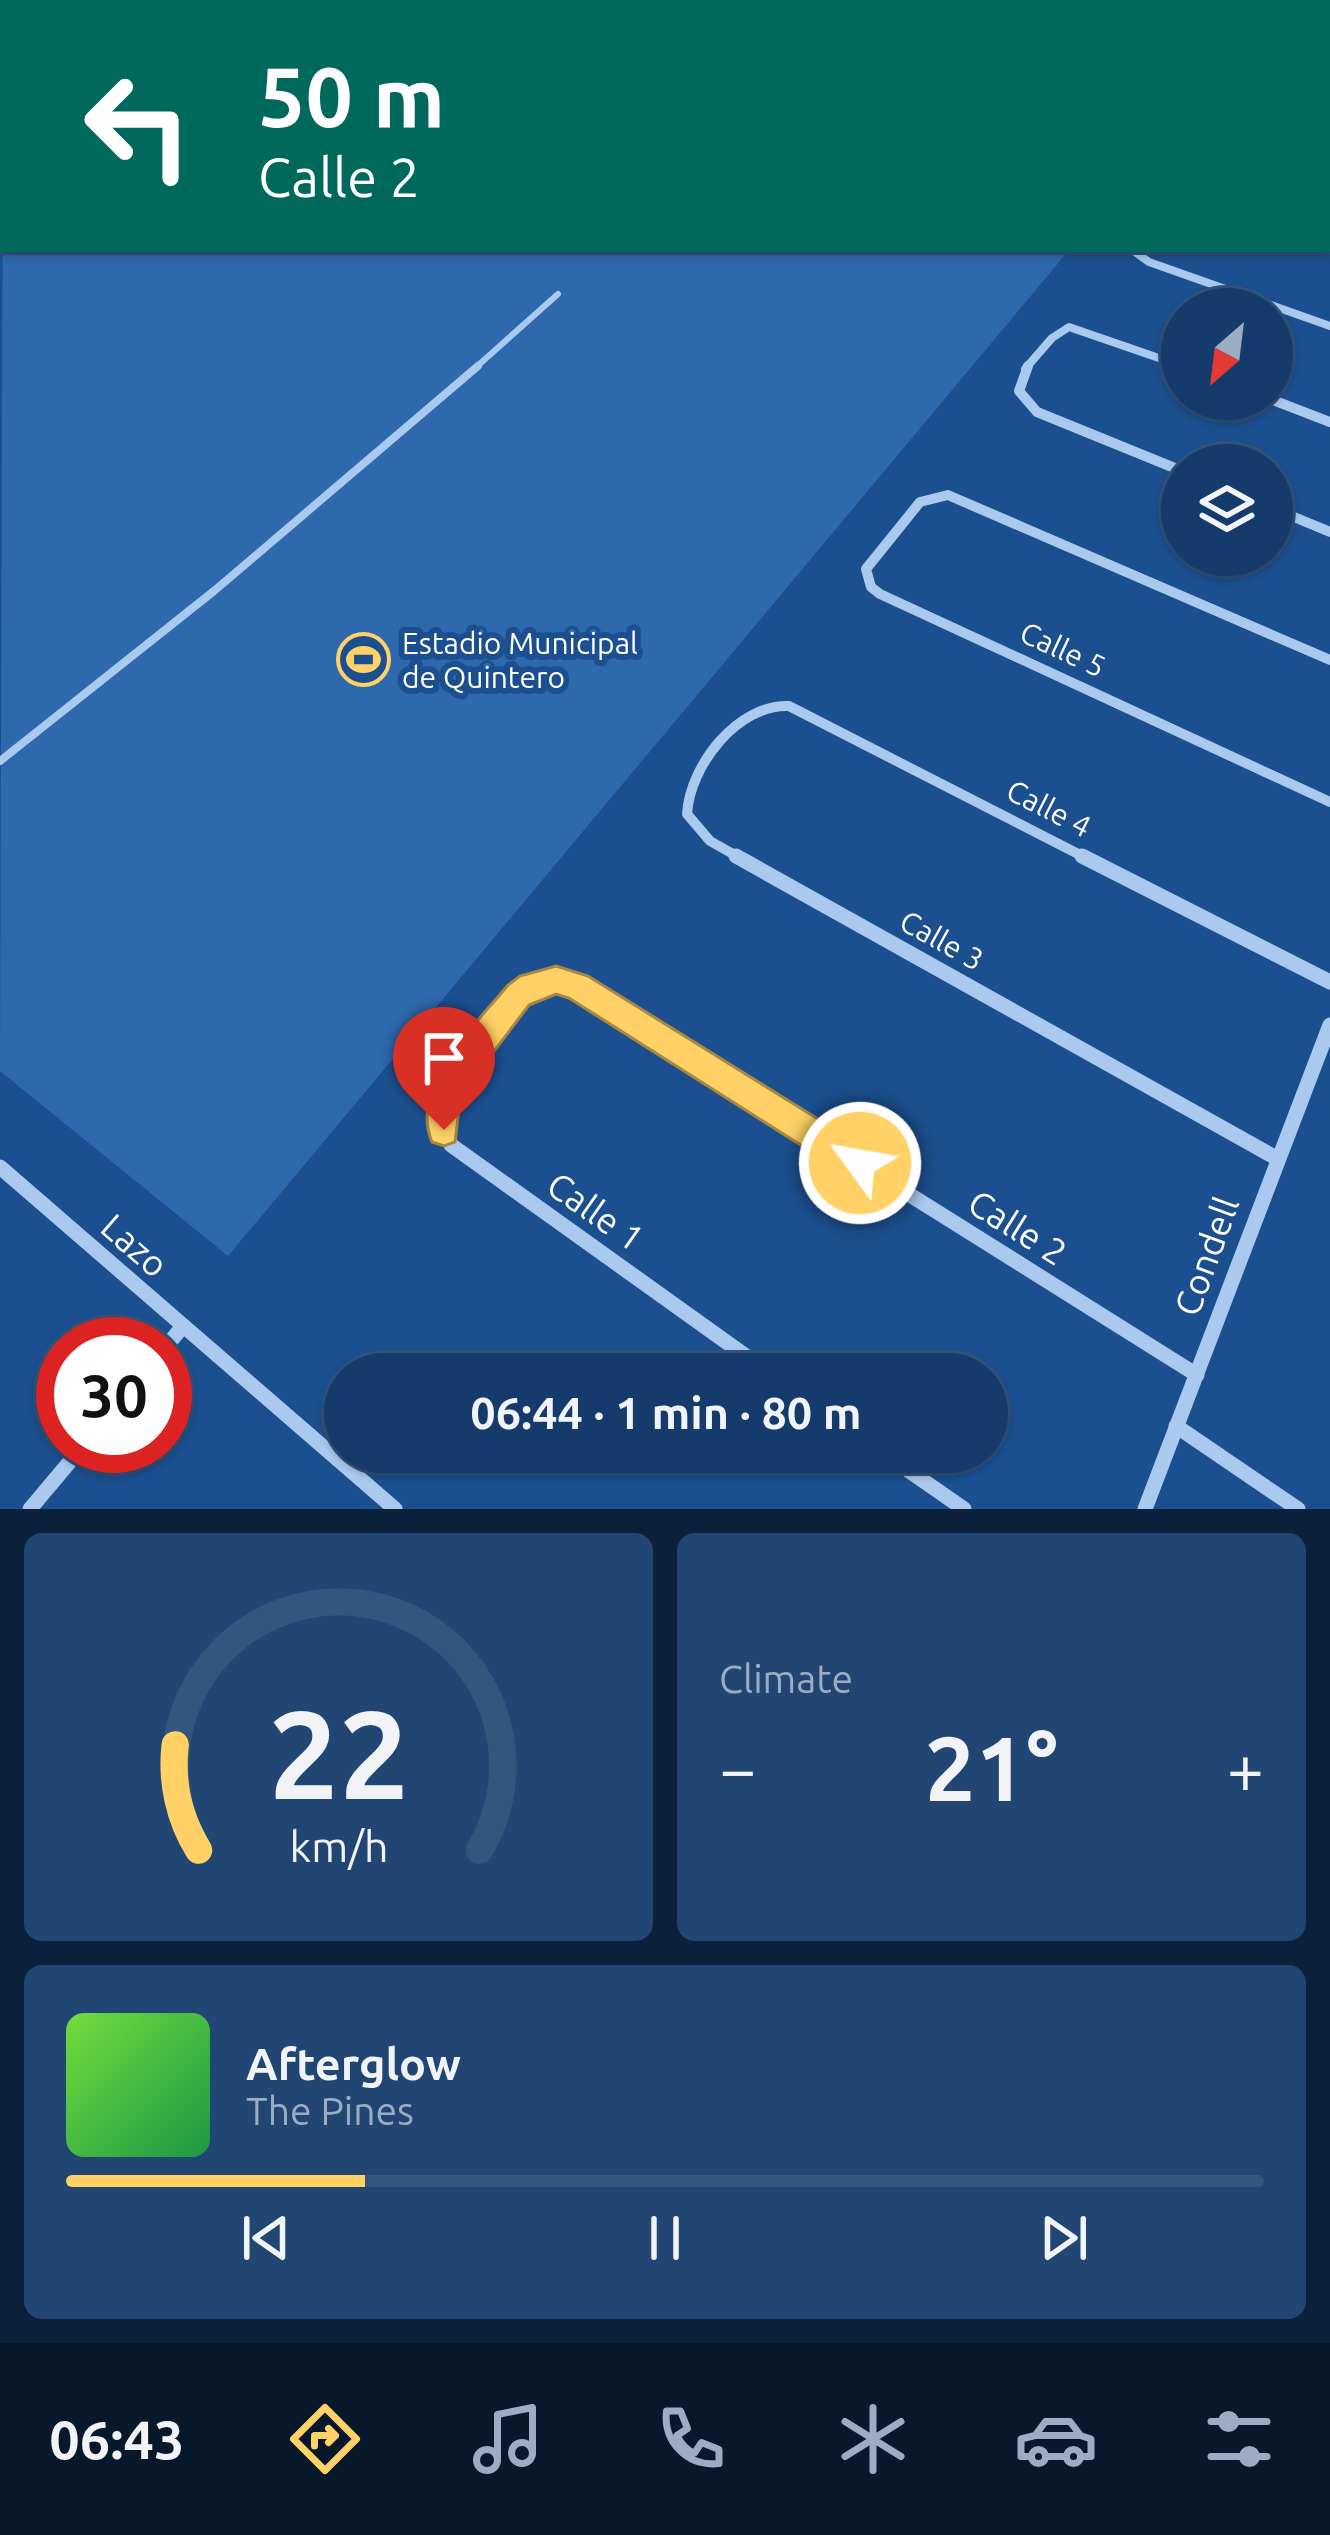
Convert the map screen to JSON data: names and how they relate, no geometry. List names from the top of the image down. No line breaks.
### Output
{"streets":{"street":["Calle 5","Calle 4","Calle 3","Calle 1","Calle 2","Lazo","Condell"]},"crossings":[["Calle 4","Calle 3"],["Calle 3","Condell"],["Calle 1","Calle 2"],["Calle 2","Condell"]],"places":{"sports":["Estadio Municipal de Quintero"]},"north":"bottom left","page":{"turn":["50 m","Calle 2"],"limit":"30","trip":"06:44 · 1 min · 80 m","tile":"Climate","heat":["−","21°","+"],"song":["Afterglow","The Pines"],"tabs":"06:43","gauge":["22","km/h"]}}
